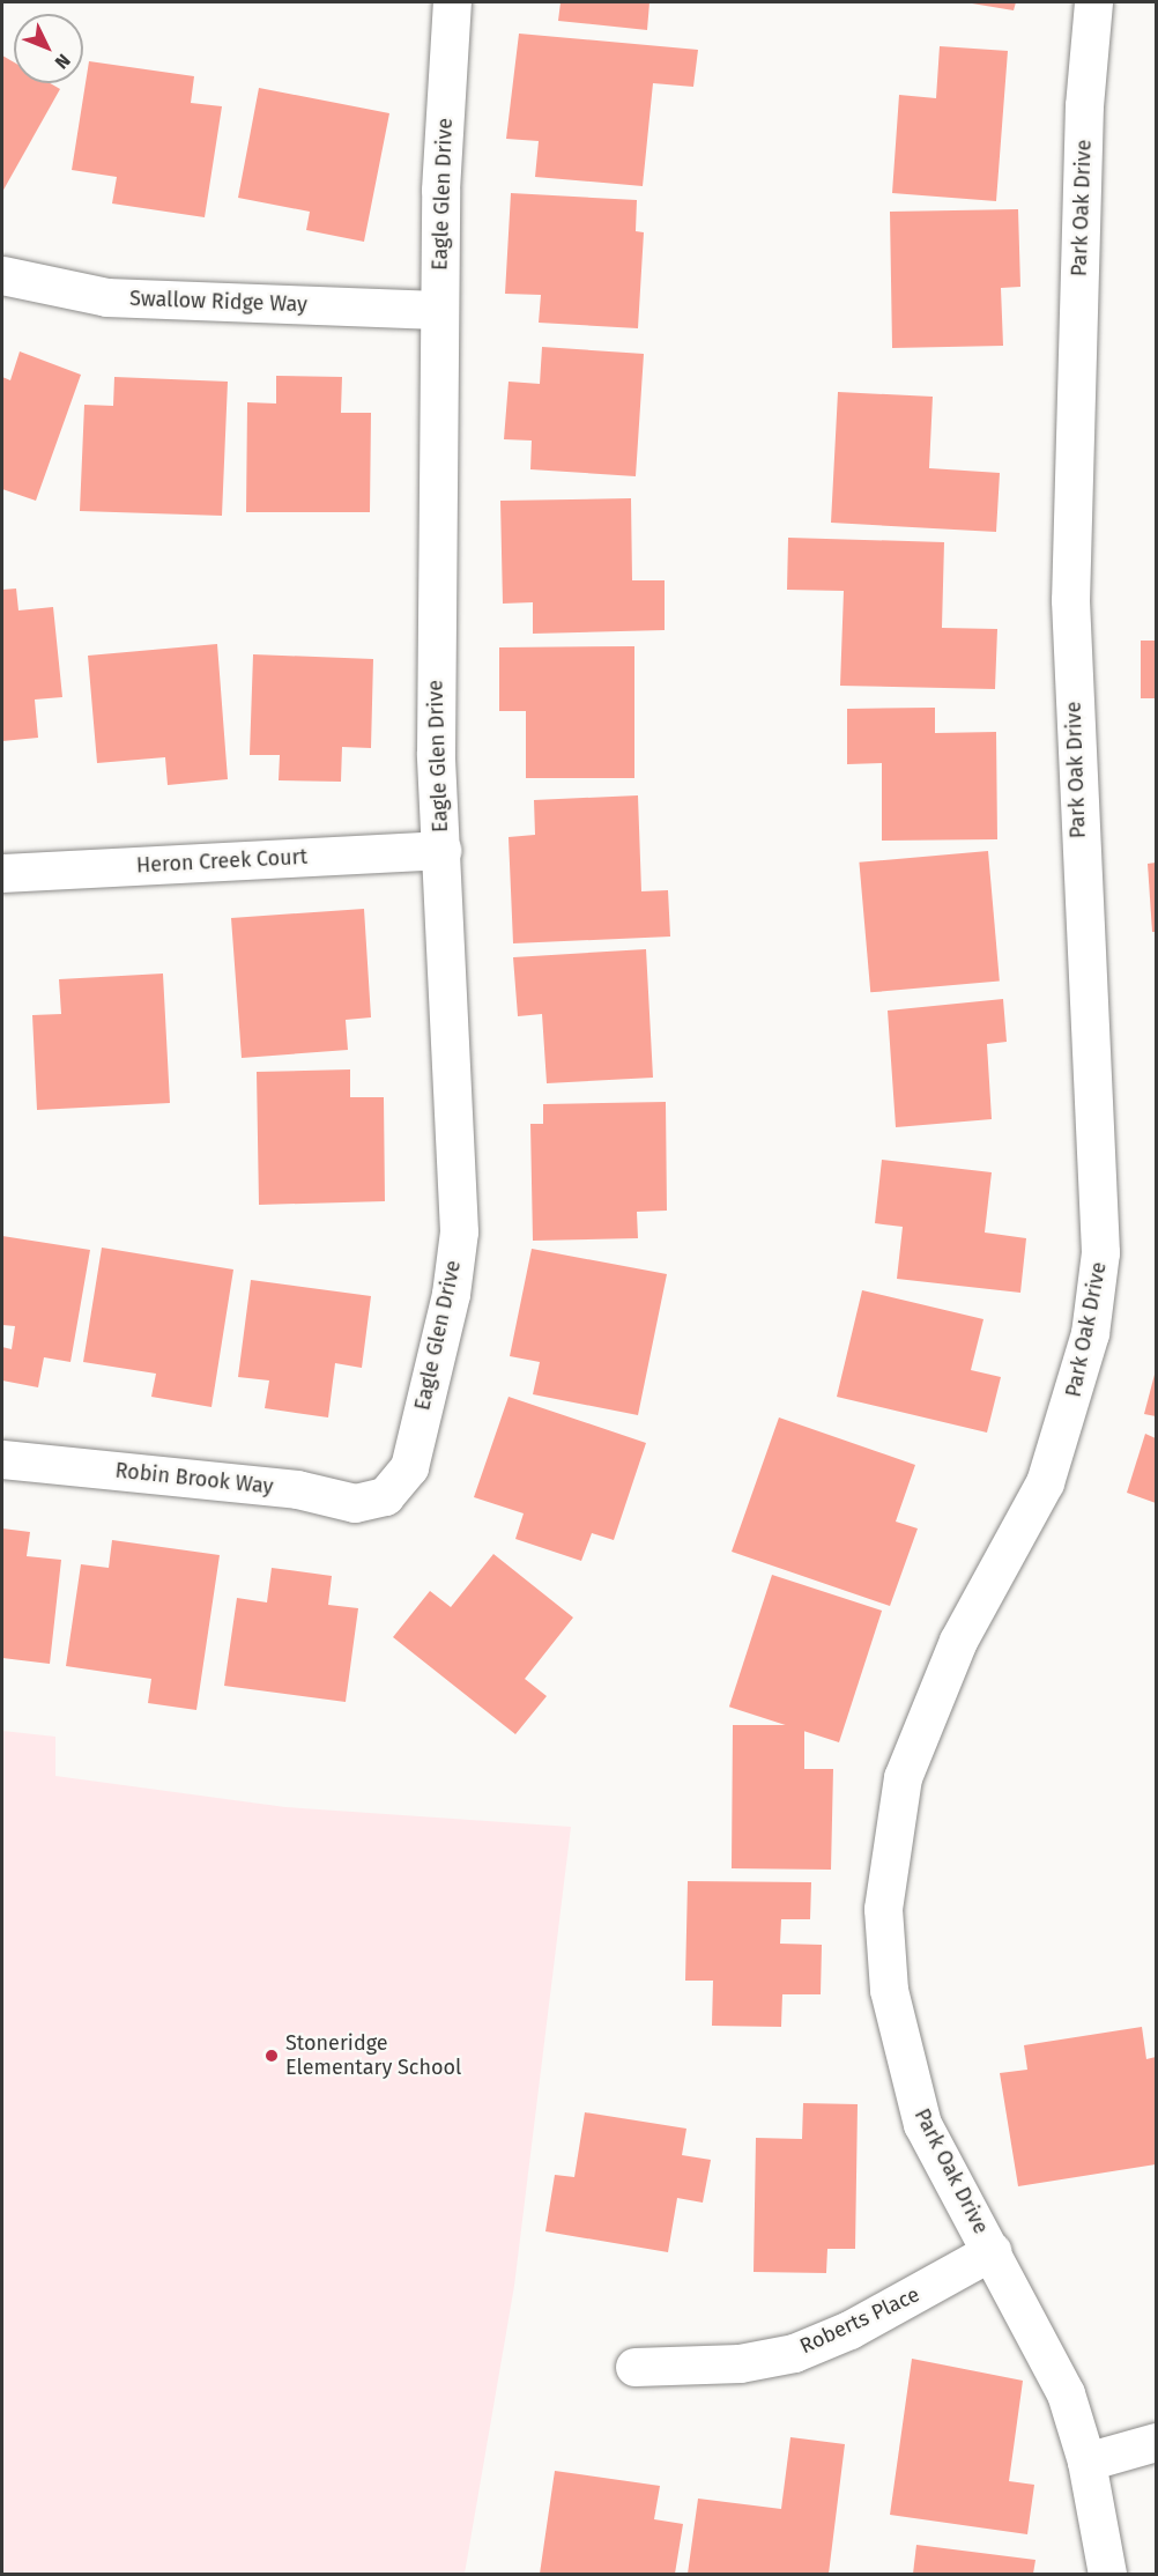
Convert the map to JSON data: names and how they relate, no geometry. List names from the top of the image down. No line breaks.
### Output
{"streets":{"street":["Eagle Glen Drive","Park Oak Drive","Swallow Ridge Way","Heron Creek Court","Robin Brook Way","Roberts Place"]},"crossings":[["Eagle Glen Drive","Swallow Ridge Way"],["Eagle Glen Drive","Heron Creek Court"],["Eagle Glen Drive","Robin Brook Way"],["Park Oak Drive","Roberts Place"]],"places":["Stoneridge Elementary School"],"north":"bottom right"}
